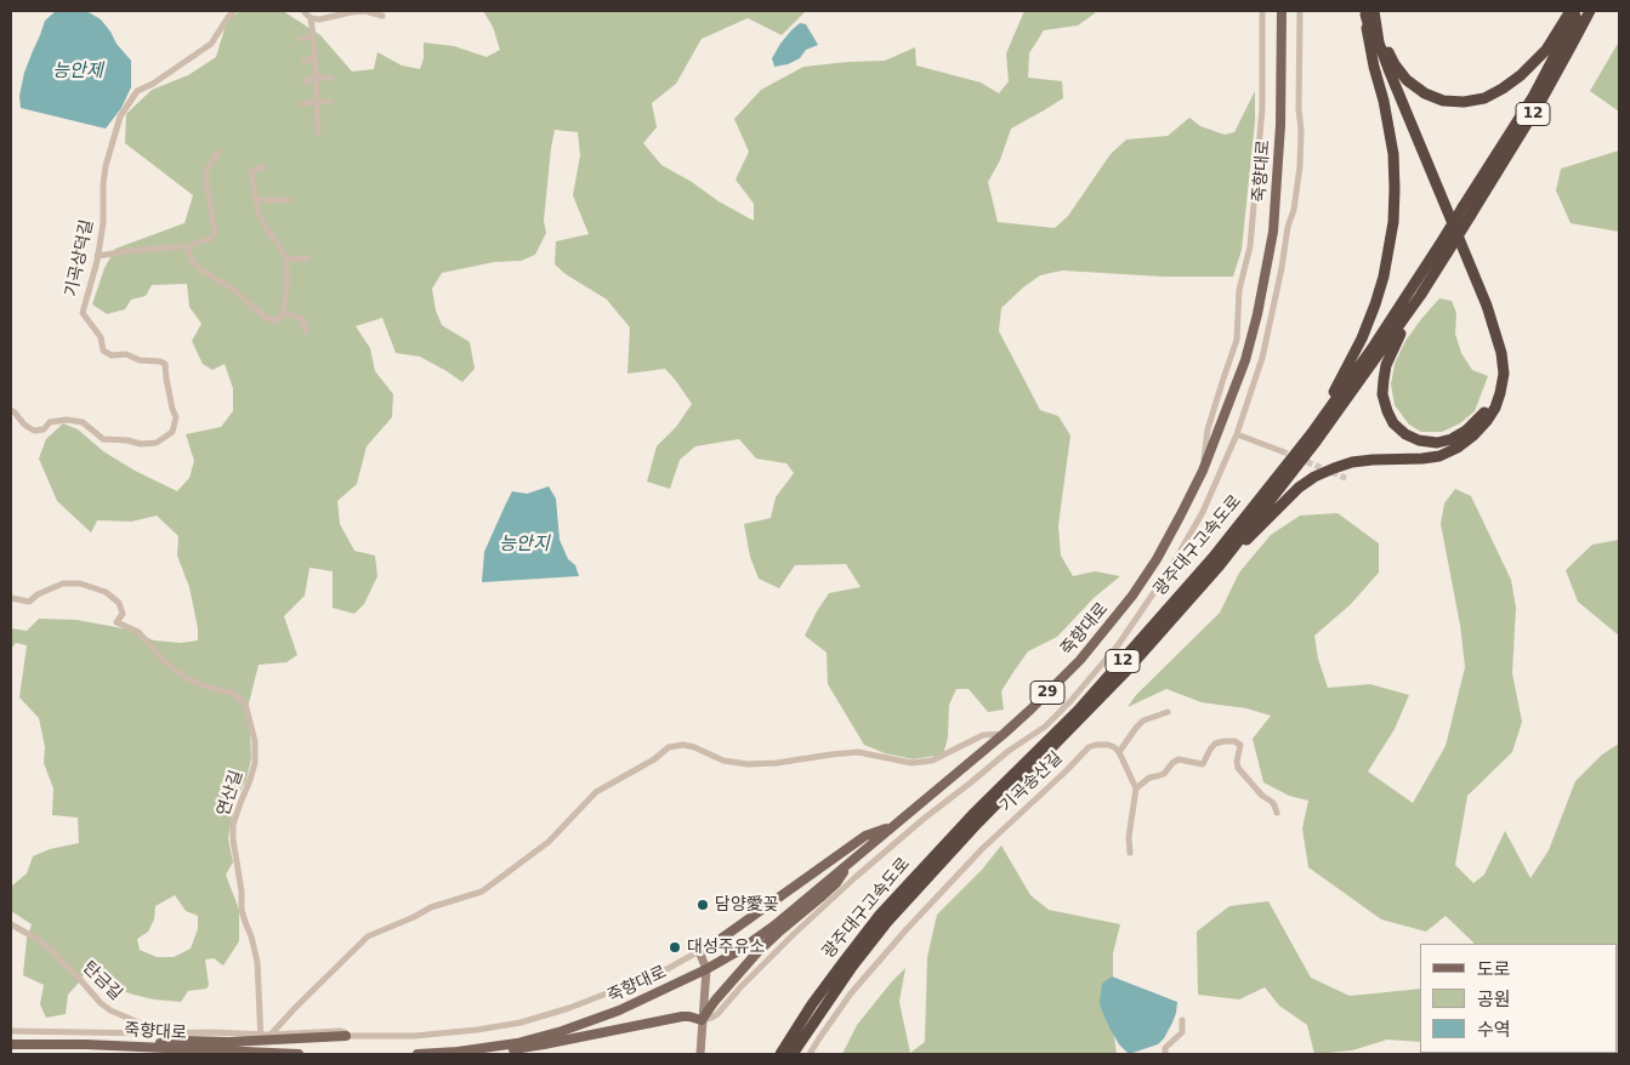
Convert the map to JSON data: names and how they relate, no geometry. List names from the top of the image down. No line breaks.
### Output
{"streets":{"highway":["12","광주대구고속도로"],"main road":["죽향대로","29"],"street":["기곡상덕길","기곡송산길","연산길","탄금길"]},"water":["능안제","능안지"],"places":["담양愛꽂","대성주유소"],"legend":["도로","공원","수역"]}
